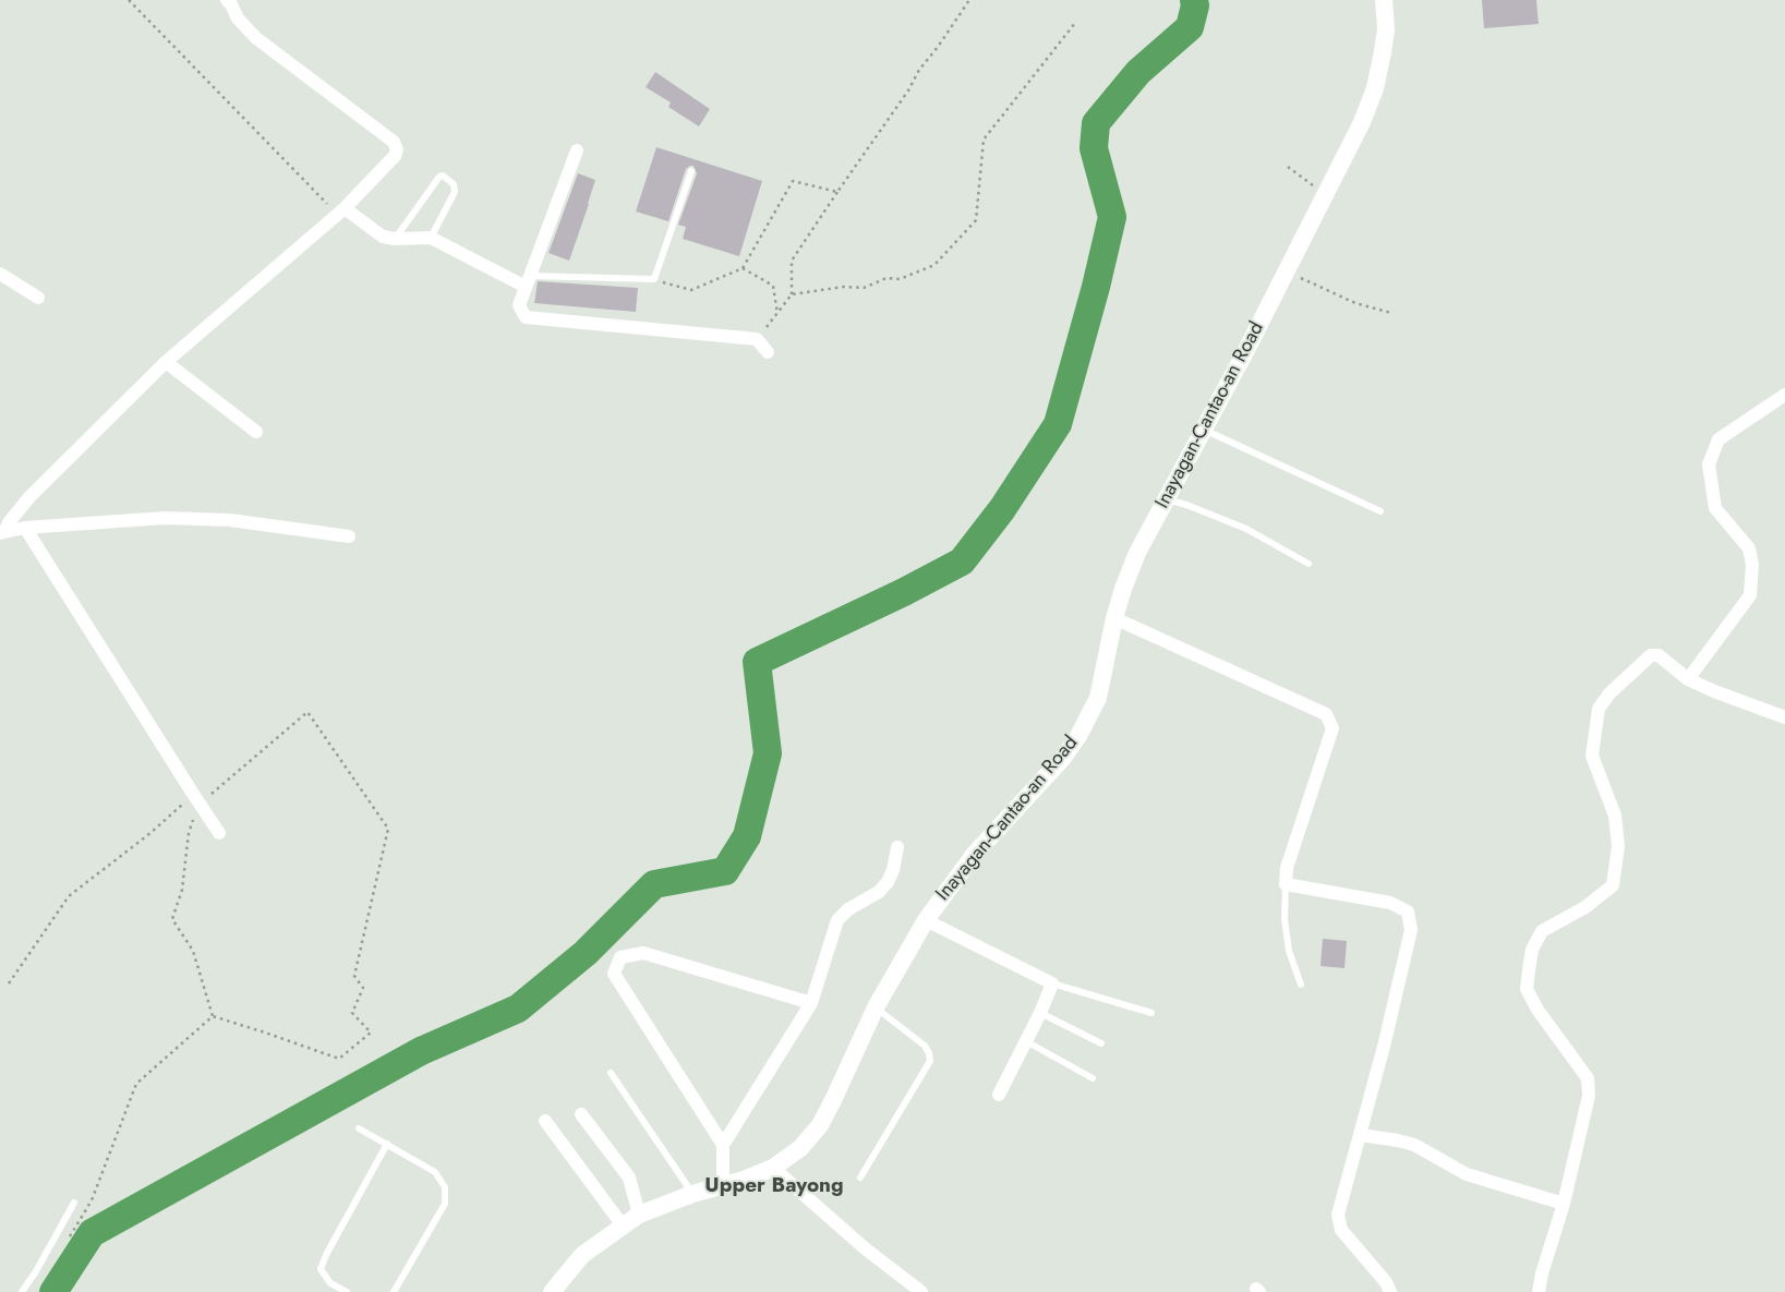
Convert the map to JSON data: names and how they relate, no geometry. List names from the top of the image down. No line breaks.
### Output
{"streets":{"street":["Inayagan-Cantao-an Road"]},"districts":["Upper Bayong"]}
